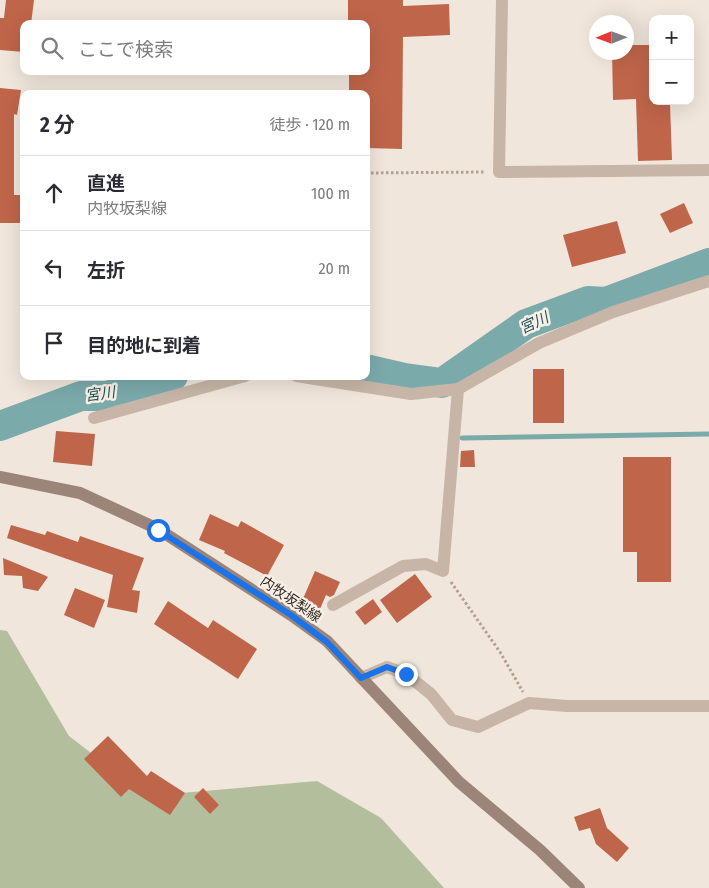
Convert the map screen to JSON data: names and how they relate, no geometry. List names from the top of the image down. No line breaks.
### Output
{"streets":{"main road":["内牧坂梨線"]},"water":["宮川"],"north":"left","page":{"map_buttons":["+","−"],"search":"ここで検索","heading":["2 分","徒歩 · 120 m"],"list":[["直進","内牧坂梨線","100 m"],["左折","20 m"],"目的地に到着"]}}
